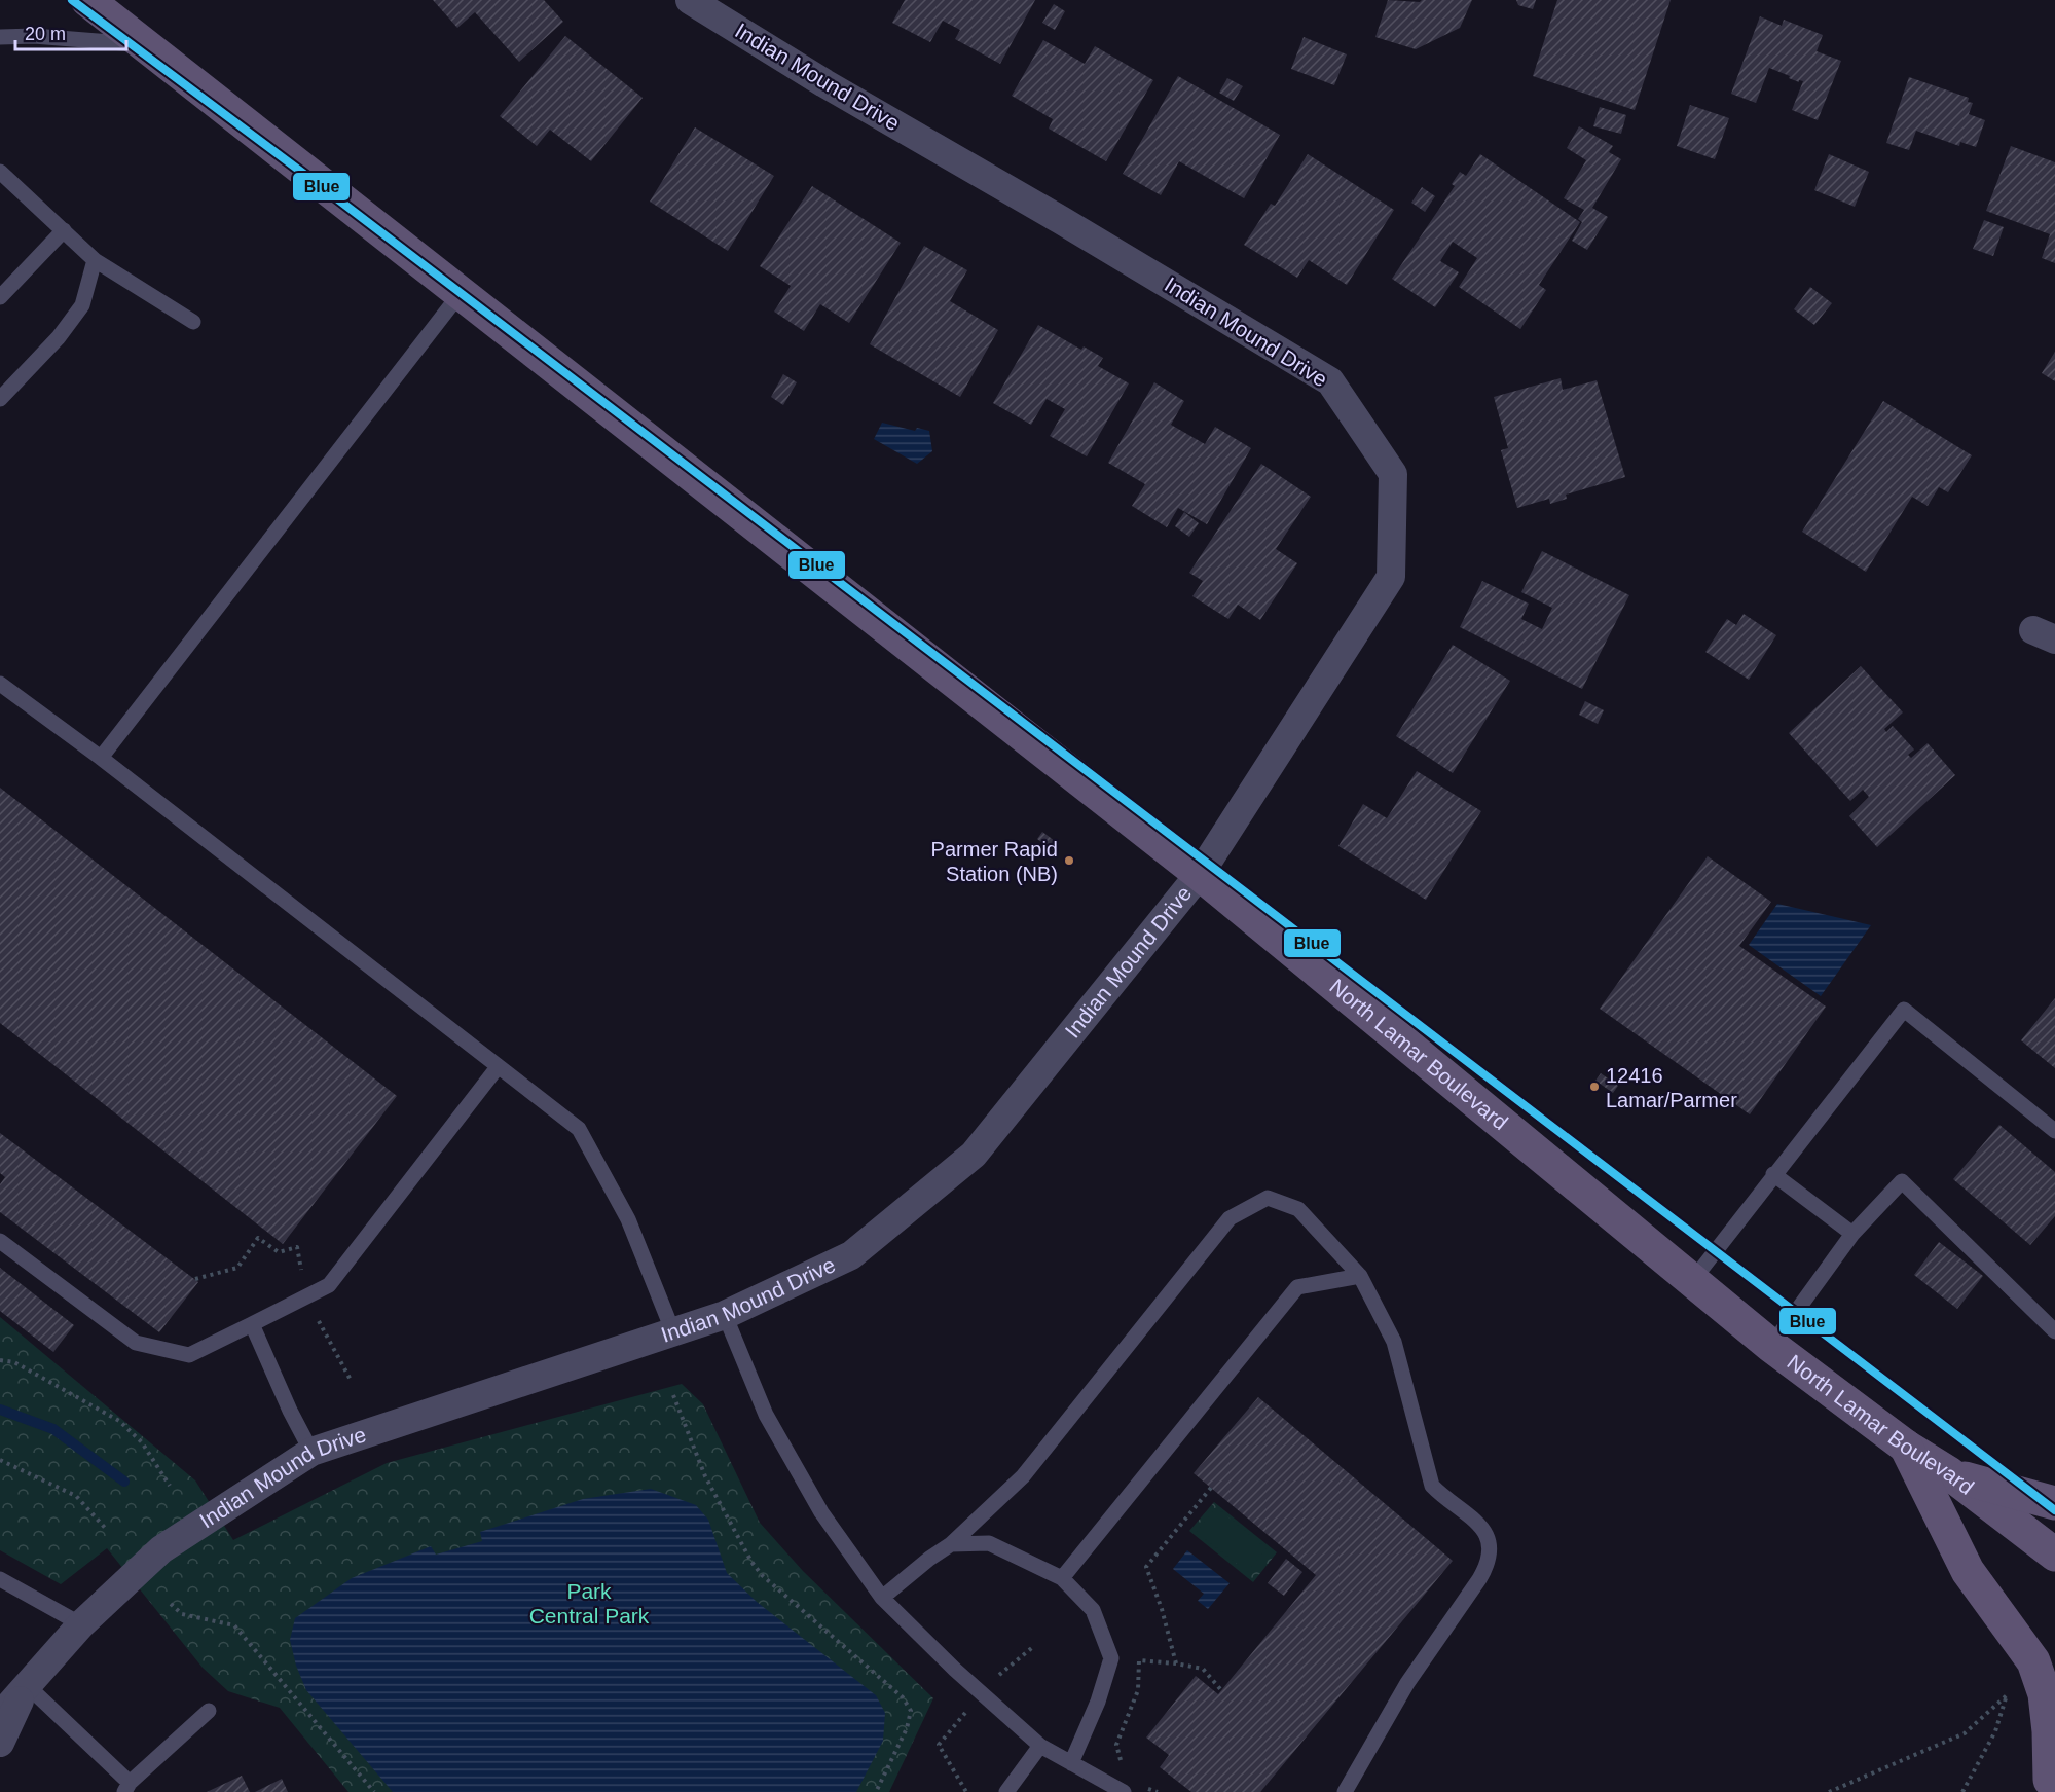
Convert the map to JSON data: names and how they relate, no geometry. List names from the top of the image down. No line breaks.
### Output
{"streets":{"main road":["North Lamar Boulevard"],"street":["Indian Mound Drive"]},"crossings":[["Indian Mound Drive","North Lamar Boulevard"]],"parks":["Park Central Park"],"places":["Parmer Rapid Station (NB)","12416 Lamar/Parmer"],"lines":["transit line Blue"],"scale_bar":"20 m"}
